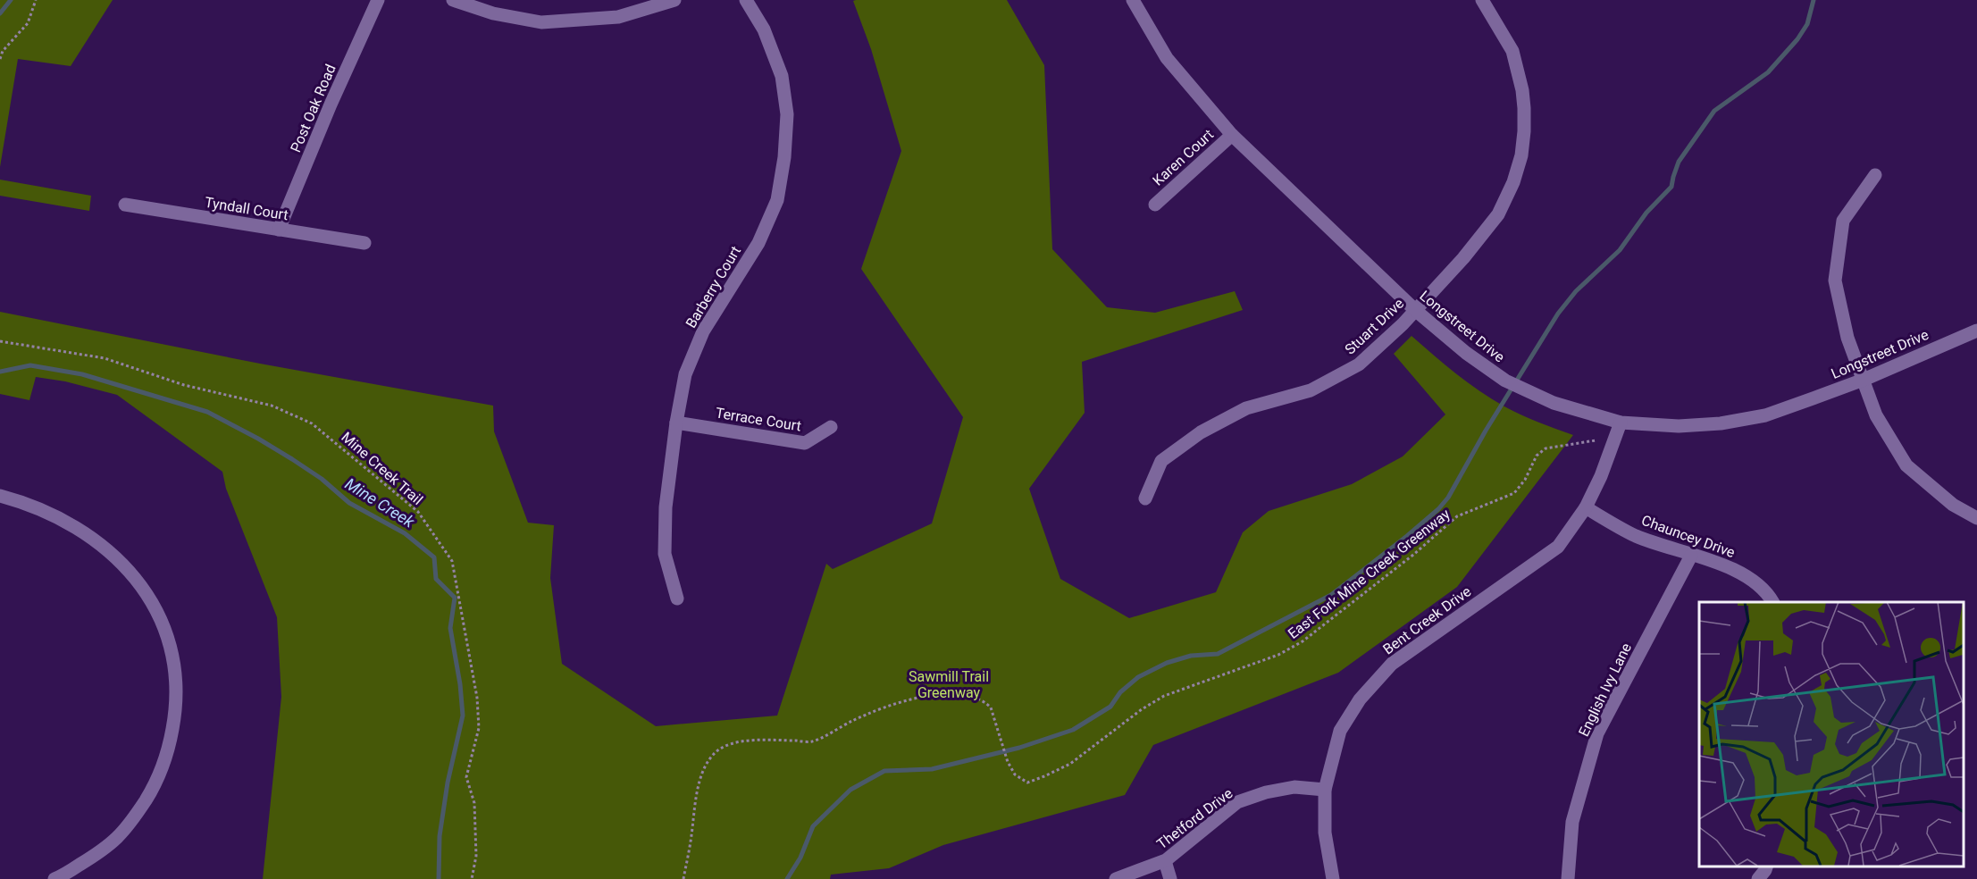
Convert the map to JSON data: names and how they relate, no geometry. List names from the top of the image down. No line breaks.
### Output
{"streets":{"street":["Post Oak Road","Karen Court","Tyndall Court","Barberry Court","Stuart Drive","Longstreet Drive","Terrace Court","Chauncey Drive","Bent Creek Drive","English Ivy Lane","Thetford Drive"],"path":["Mine Creek Trail","East Fork Mine Creek Greenway"]},"crossings":[["Post Oak Road","Tyndall Court"],["Karen Court","Longstreet Drive"],["Barberry Court","Terrace Court"],["Stuart Drive","Longstreet Drive"],["Longstreet Drive","Bent Creek Drive"],["Chauncey Drive","Bent Creek Drive"],["Chauncey Drive","English Ivy Lane"],["Bent Creek Drive","Thetford Drive"]],"water":["Mine Creek"],"parks":["Sawmill Trail Greenway"]}
